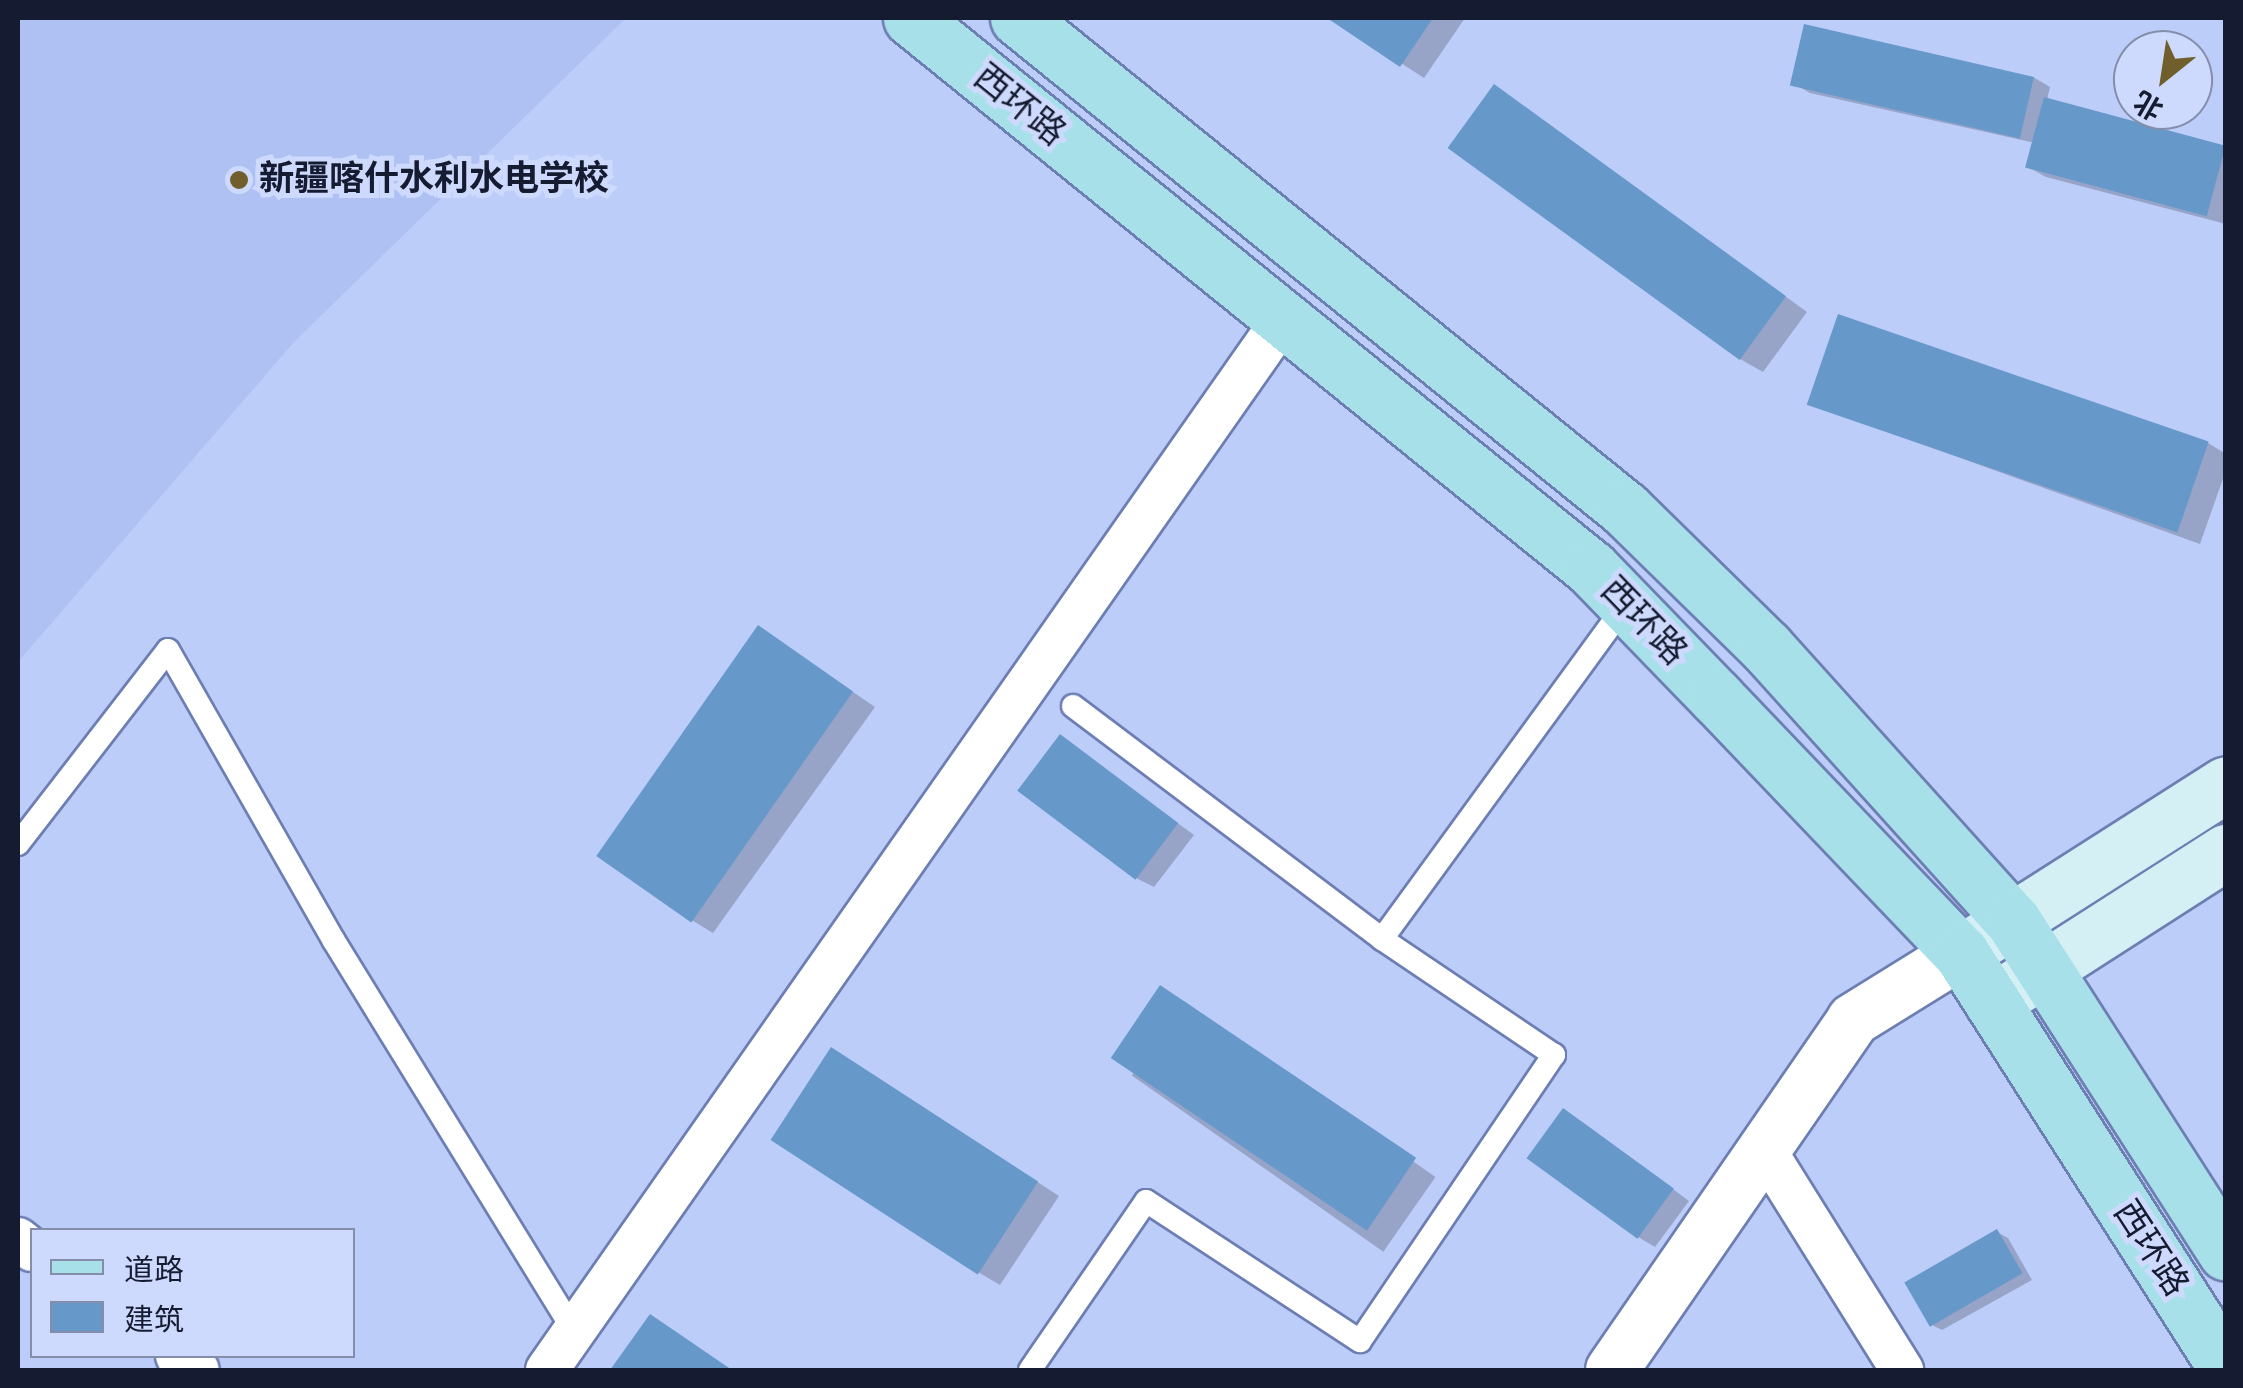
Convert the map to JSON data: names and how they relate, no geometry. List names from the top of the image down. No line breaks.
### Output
{"streets":{"main road":["西环路"]},"places":["新疆喀什水利水电学校"],"legend":["道路","建筑"],"north":"bottom left"}
